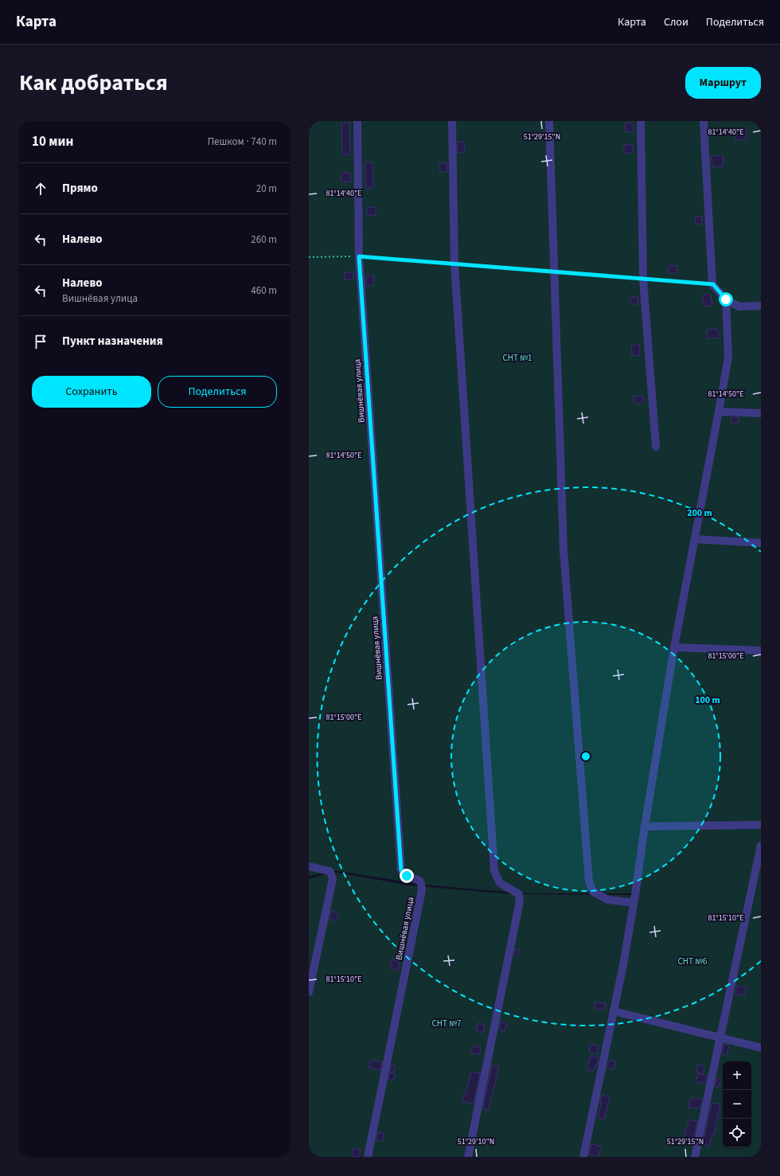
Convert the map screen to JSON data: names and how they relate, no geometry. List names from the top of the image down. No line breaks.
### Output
{"streets":{"street":["Вишнёвая улица"]},"parks":["СНТ №1","СНТ №6","СНТ №7"],"page":{"header":"Карта","nav":["Карта","Слои","Поделиться"],"title":"Как добраться","buttons":["Маршрут",["Сохранить","Поделиться"]],"heading":["10 мин","Пешком · 740 m"],"list":[["Прямо","20 m"],["Налево","260 m"],["Налево","Вишнёвая улица","460 m"],"Пункт назначения"],"map_buttons":["+","−"]},"coordinates":["81°14'40\"E","51°29'15\"N","81°14'50\"E","81°15'00\"E","81°15'10\"E","51°29'10\"N"],"rings":["200 m","100 m"]}
